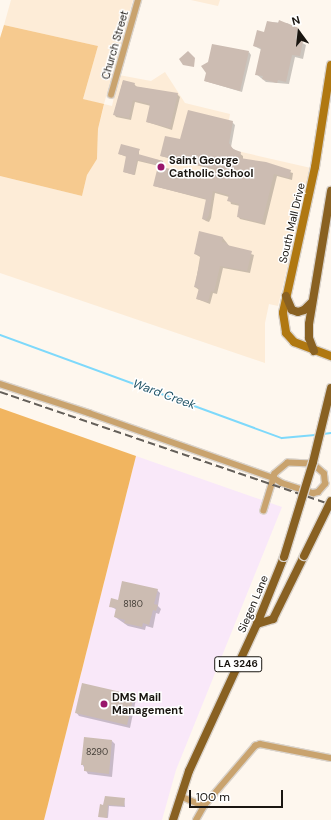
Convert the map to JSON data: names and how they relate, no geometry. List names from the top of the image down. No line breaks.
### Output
{"streets":{"main road":["Siegen Lane","LA 3246"],"street":["Church Street","South Mall Drive"]},"water":["Ward Creek"],"places":["Saint George Catholic School","DMS Mail Management"],"house_numbers":["8180","8290"],"scale_bar":"100 m","north":"top"}
